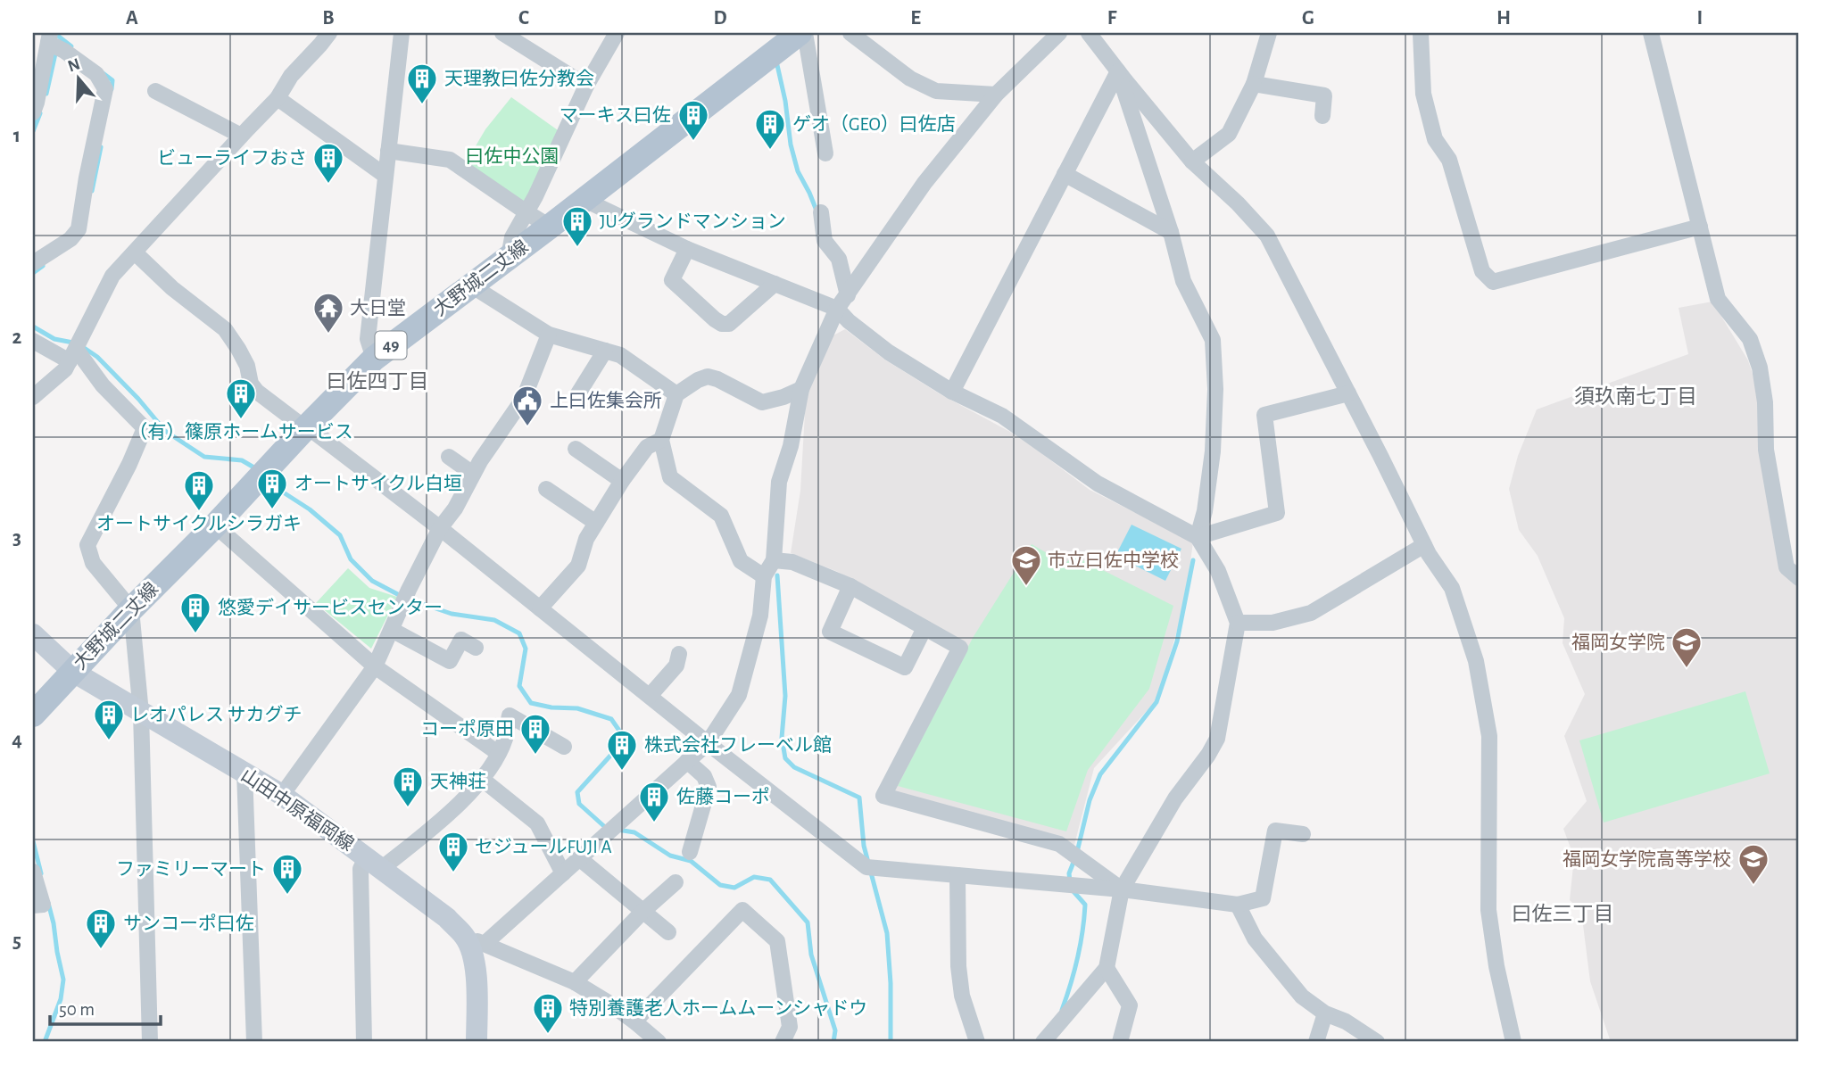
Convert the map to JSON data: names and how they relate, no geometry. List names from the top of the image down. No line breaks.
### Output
{"streets":{"main road":["大野城二丈線","49","山田中原福岡線"]},"crossings":[["大野城二丈線","山田中原福岡線"]],"districts":["曰佐四丁目","須玖南七丁目","曰佐三丁目"],"parks":["曰佐中公園"],"places":{"building":["天理教曰佐分教会","マーキス曰佐","ゲオ（GEO）曰佐店","ビューライフおさ","JUグランドマンション","（有）篠原ホームサービス","オートサイクル白垣","オートサイクルシラガキ","悠愛デイサービスセンター","レオパレス サカグチ","コーポ原田","株式会社フレーベル館","天神荘","佐藤コーポ","セジュールFUJI A","ファミリーマート","サンコーポ曰佐","特別養護老人ホームムーンシャドウ"],"temple":["大日堂"],"public building":["上曰佐集会所"],"school or university":["市立曰佐中学校","福岡女学院","福岡女学院高等学校"]},"scale_bar":"50 m","north":"top","grid":{"columns":["A","B","C","D","E","F","G","H","I"],"rows":["1","2","3","4","5"]}}
